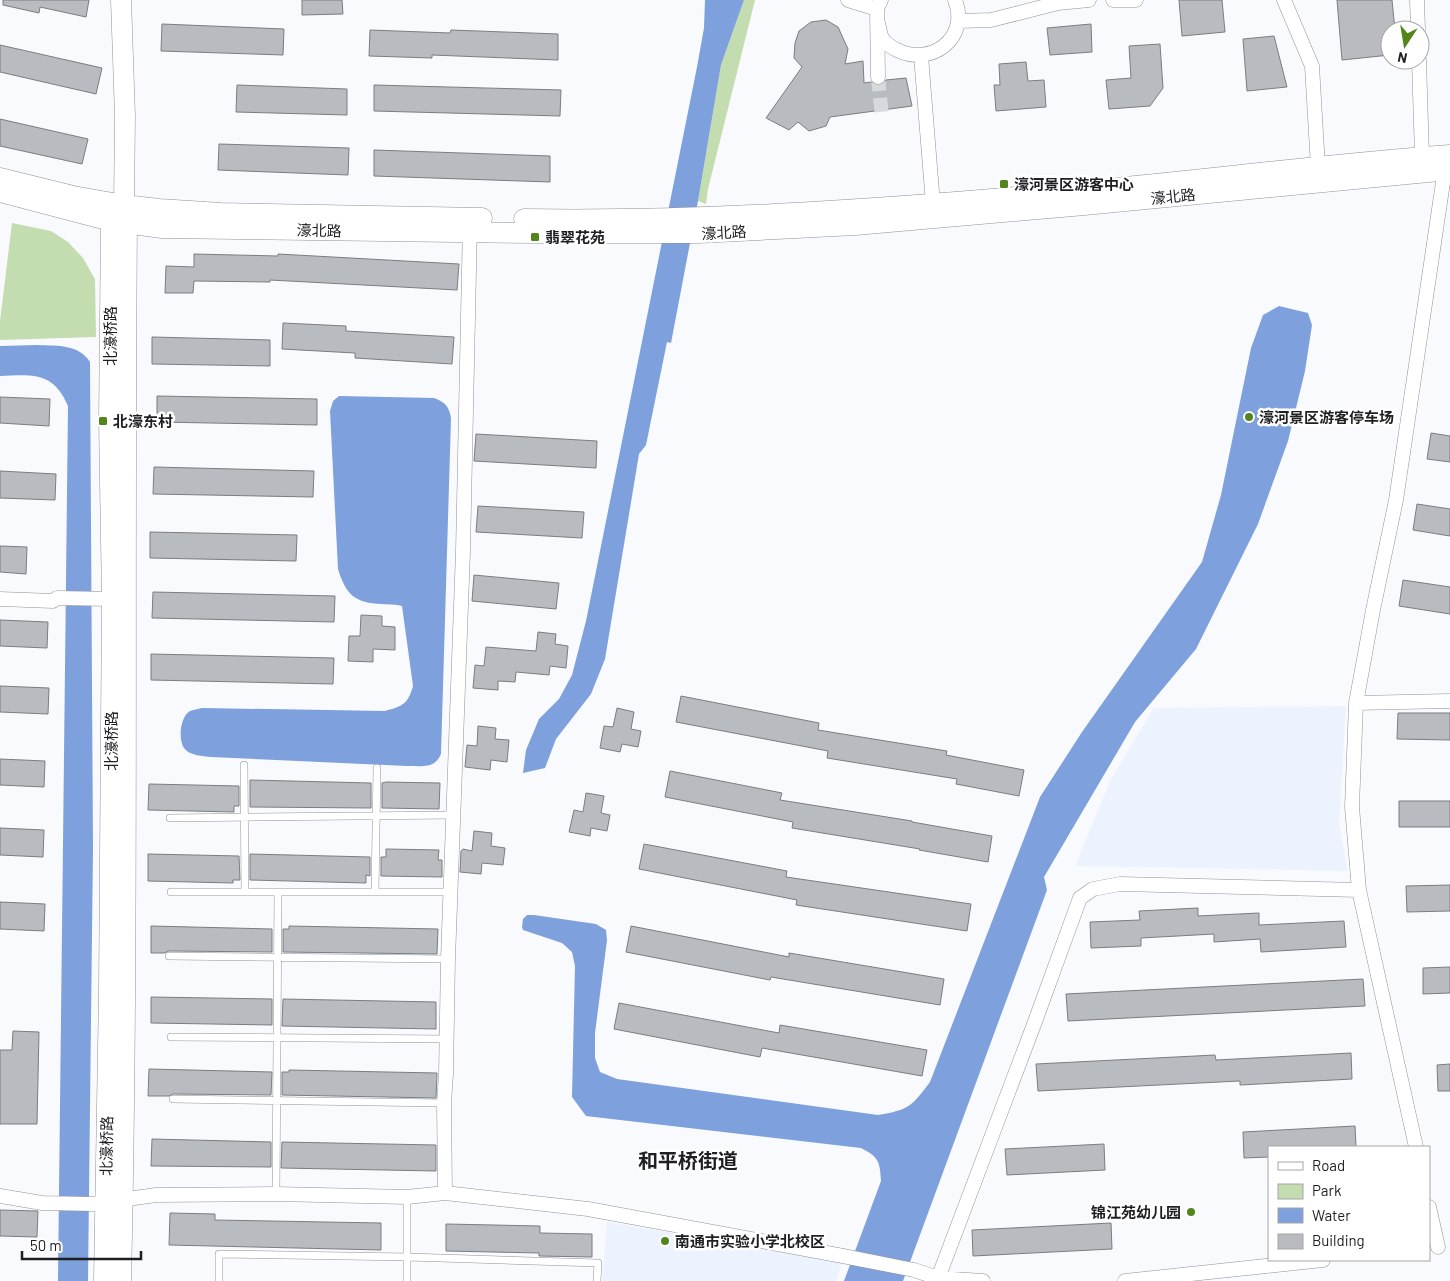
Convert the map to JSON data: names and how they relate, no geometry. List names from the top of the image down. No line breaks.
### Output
{"streets":{"main road":["濠北路","北濠桥路"]},"crossings":[["濠北路","北濠桥路"]],"districts":["和平桥街道"],"places":{"transit":["濠河景区游客中心","翡翠花苑","北濠东村"],"other":["濠河景区游客停车场","锦江苑幼儿园","南通市实验小学北校区"]},"legend":["Road","Park","Water","Building"],"scale_bar":"50 m","north":"bottom"}
